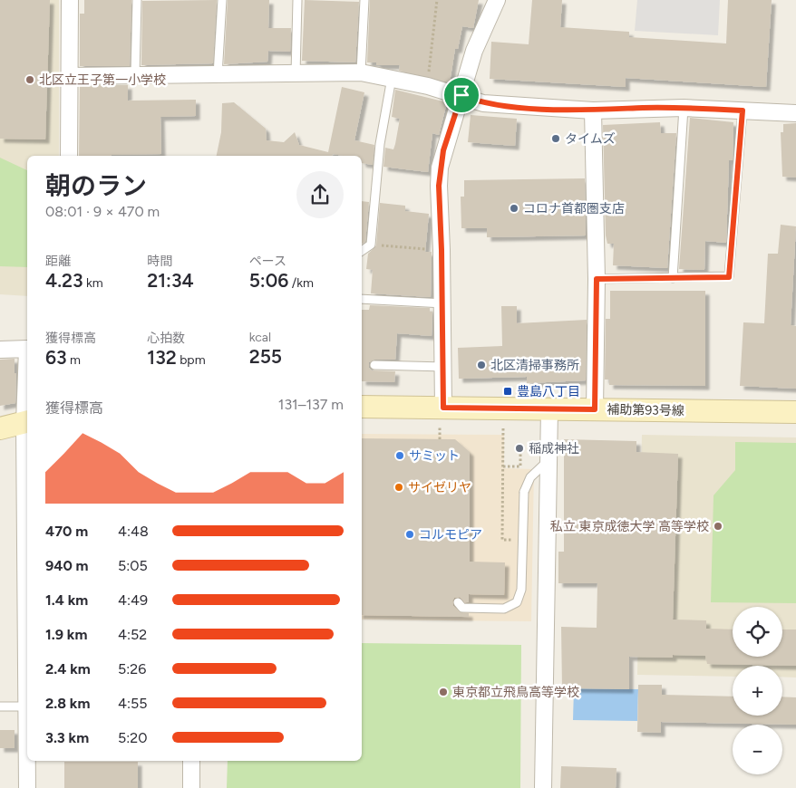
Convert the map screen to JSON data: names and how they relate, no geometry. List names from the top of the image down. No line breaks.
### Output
{"streets":{"street":["補助第93号線"]},"places":{"other":["北区立王子第一小学校","タイムズ","コロナ首都圏支店","北区清掃事務所","稲成神社","サミット","サイゼリヤ","私立 東京成徳大学 高等学校","コルモピア","東京都立飛鳥高等学校"],"transit":["豊島八丁目"]},"page":{"heading":["朝のラン","08:01 · 9 × 470 m"],"stats":[["距離","4.23 km"],["時間","21:34"],["ペース","5:06 /km"],["獲得標高","63 m"],["心拍数","132 bpm"],["kcal","255"]],"chart":["獲得標高","131–137 m"],"list":[{"name":"470 m","note":"4:48"},{"name":"940 m","note":"5:05"},{"name":"1.4 km","note":"4:49"},{"name":"1.9 km","note":"4:52"},{"name":"2.4 km","note":"5:26"},{"name":"2.8 km","note":"4:55"},{"name":"3.3 km","note":"5:20"}],"map_buttons":["+","−"]}}
